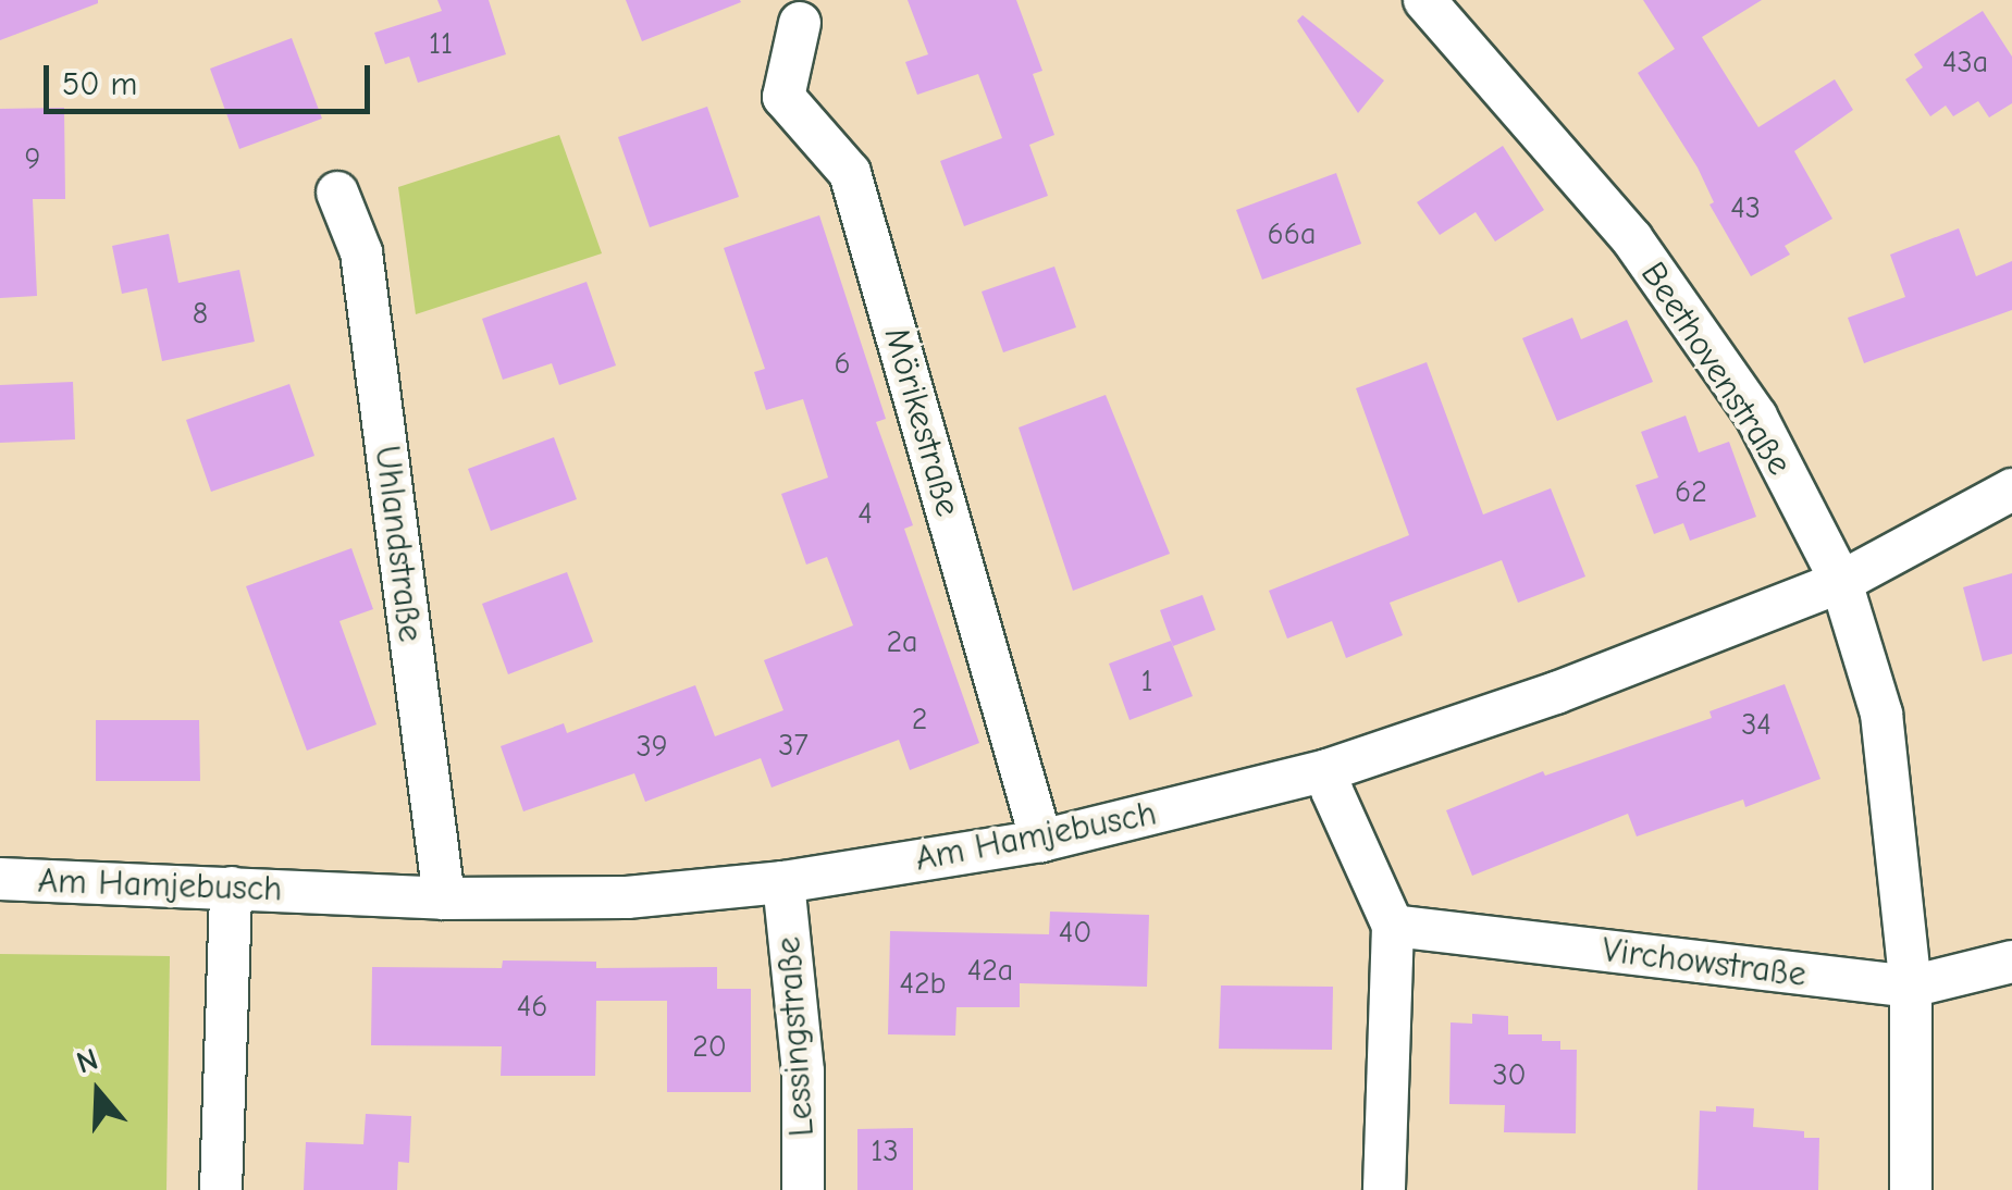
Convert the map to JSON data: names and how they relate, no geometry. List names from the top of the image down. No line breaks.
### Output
{"streets":{"street":["Beethovenstraße","Mörikestraße","Uhlandstraße","Am Hamjebusch","Virchowstraße","Lessingstraße"]},"crossings":[["Beethovenstraße","Am Hamjebusch"],["Beethovenstraße","Virchowstraße"],["Mörikestraße","Am Hamjebusch"],["Uhlandstraße","Am Hamjebusch"],["Am Hamjebusch","Lessingstraße"]],"house_numbers":["11","43a","9","43","66a","8","6","62","4","2a","1","2","34","37","39","40","42a","42b","46","20","30","13"],"scale_bar":"50 m","north":"top"}
